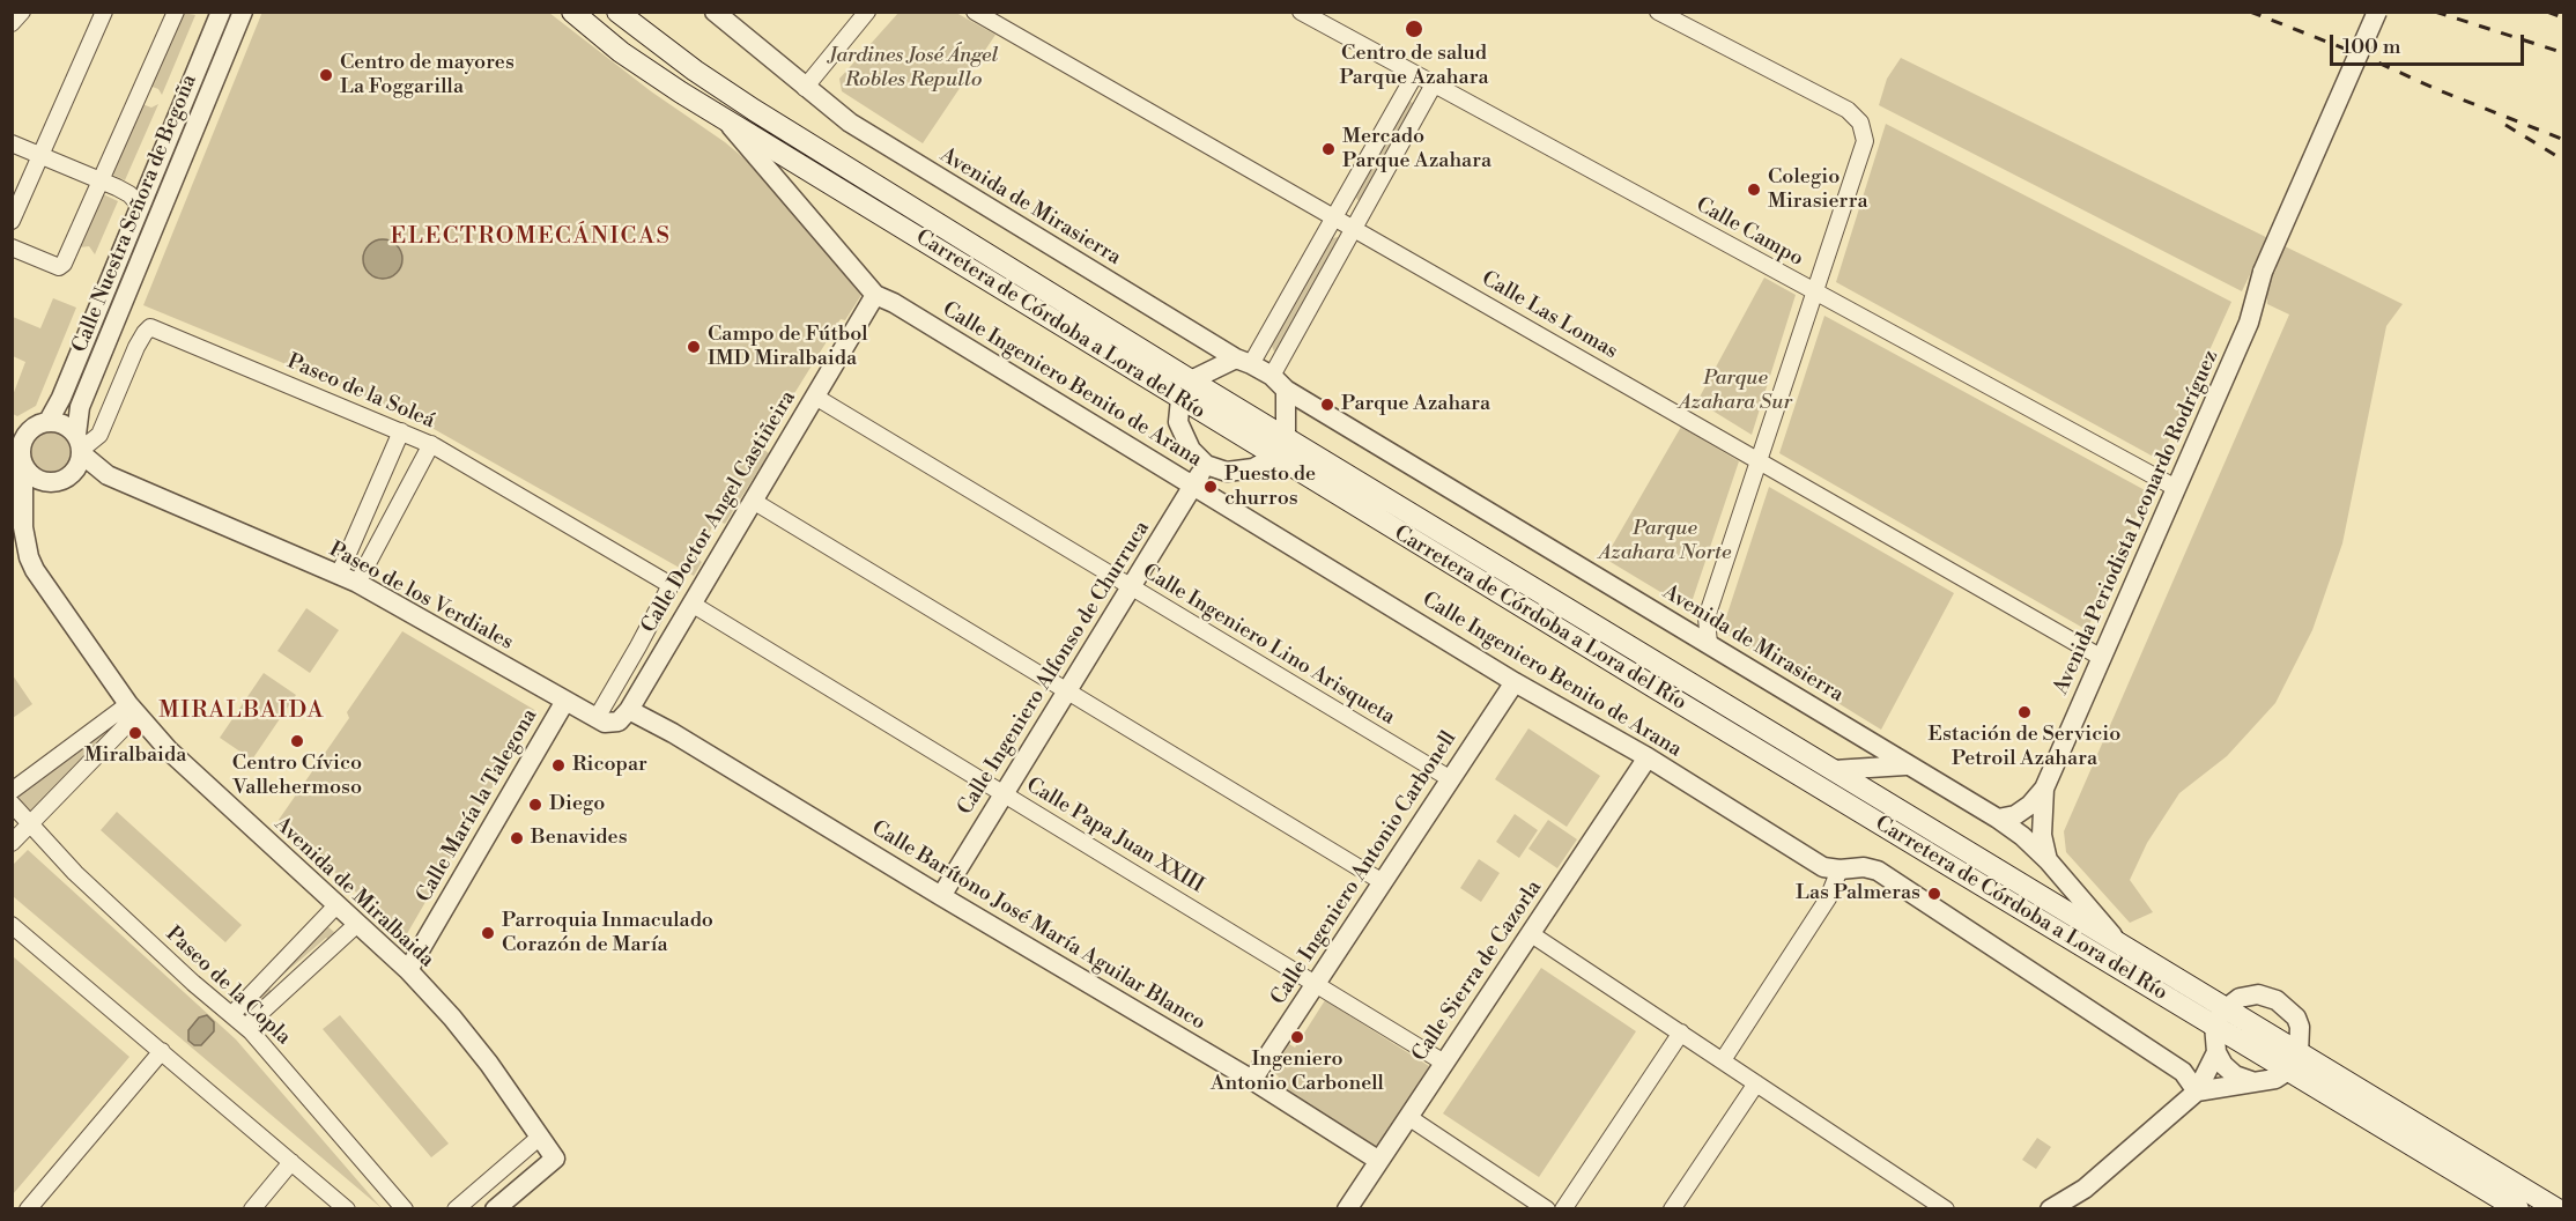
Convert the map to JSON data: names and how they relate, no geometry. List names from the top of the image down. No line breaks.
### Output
{"streets":{"main road":["Carretera de Córdoba a Lora del Río"],"street":["Avenida de Mirasierra","Calle Nuestra Señora de Begoña","Calle Campo","Calle Las Lomas","Calle Ingeniero Benito de Arana","Paseo de la Soleá","Calle Doctor Angel Castiñeira","Avenida Periodista Leonardo Rodríguez","Paseo de los Verdiales","Calle Ingeniero Lino Arisqueta","Calle Ingeniero Alfonso de Churruca","Calle María la Talegona","Calle Papa Juan XXIII","Calle Ingeniero Antonio Carbonell","Avenida de Miralbaida","Calle Barítono José María Aguilar Blanco","Calle Sierra de Cazorla","Paseo de la Copla"]},"crossings":[["Avenida de Mirasierra","Carretera de Córdoba a Lora del Río"],["Avenida de Mirasierra","Avenida Periodista Leonardo Rodríguez"],["Calle Nuestra Señora de Begoña","Paseo de la Soleá"],["Calle Nuestra Señora de Begoña","Paseo de los Verdiales"],["Calle Nuestra Señora de Begoña","Avenida de Miralbaida"],["Calle Campo","Avenida Periodista Leonardo Rodríguez"],["Calle Las Lomas","Avenida Periodista Leonardo Rodríguez"],["Calle Ingeniero Benito de Arana","Calle Doctor Angel Castiñeira"],["Calle Ingeniero Benito de Arana","Calle Ingeniero Alfonso de Churruca"],["Calle Ingeniero Benito de Arana","Calle Ingeniero Antonio Carbonell"],["Calle Ingeniero Benito de Arana","Calle Sierra de Cazorla"],["Paseo de la Soleá","Paseo de los Verdiales"],["Paseo de la Soleá","Avenida de Miralbaida"],["Calle Doctor Angel Castiñeira","Calle Ingeniero Lino Arisqueta"],["Calle Doctor Angel Castiñeira","Calle Papa Juan XXIII"],["Calle Doctor Angel Castiñeira","Calle Barítono José María Aguilar Blanco"],["Paseo de los Verdiales","Calle María la Talegona"],["Paseo de los Verdiales","Avenida de Miralbaida"],["Calle Ingeniero Lino Arisqueta","Calle Ingeniero Alfonso de Churruca"],["Calle Ingeniero Lino Arisqueta","Calle Ingeniero Antonio Carbonell"],["Calle Ingeniero Alfonso de Churruca","Calle Papa Juan XXIII"],["Calle Ingeniero Alfonso de Churruca","Calle Barítono José María Aguilar Blanco"],["Calle María la Talegona","Avenida de Miralbaida"],["Calle Papa Juan XXIII","Calle Ingeniero Antonio Carbonell"],["Calle Papa Juan XXIII","Calle Sierra de Cazorla"],["Calle Ingeniero Antonio Carbonell","Calle Barítono José María Aguilar Blanco"],["Calle Barítono José María Aguilar Blanco","Calle Sierra de Cazorla"]],"districts":["ELECTROMECÁNICAS","MIRALBAIDA"],"parks":["Jardines José Ángel Robles Repullo","Parque Azahara Sur","Parque Azahara Norte"],"places":["Centro de salud Parque Azahara","Centro de mayores La Foggarilla","Mercado Parque Azahara","Colegio Mirasierra","Campo de Fútbol IMD Miralbaida","Parque Azahara","Puesto de churros","Estación de Servicio Petroil Azahara","Miralbaida","Centro Cívico Vallehermoso","Ricopar","Diego","Benavides","Las Palmeras","Parroquia Inmaculado Corazón de María","Ingeniero Antonio Carbonell"],"scale_bar":"100 m"}
